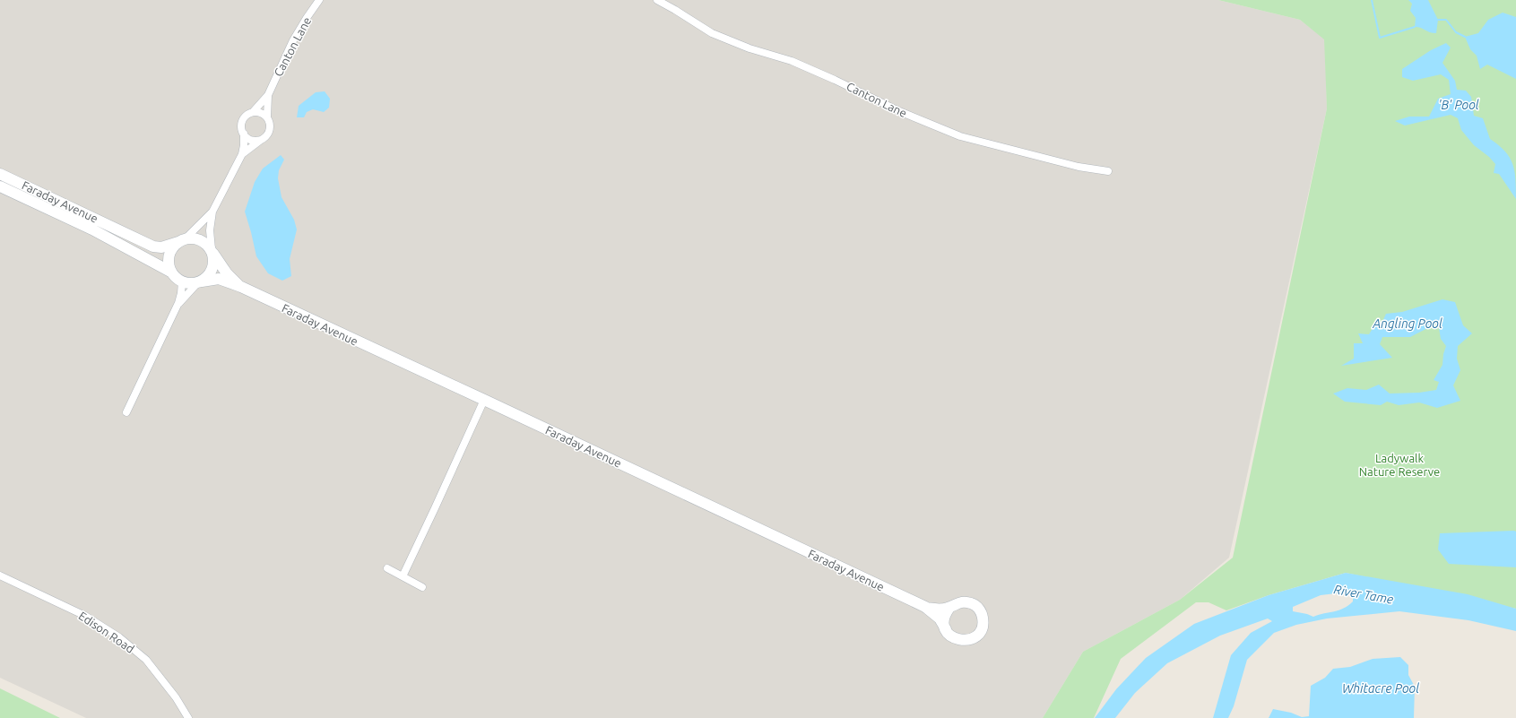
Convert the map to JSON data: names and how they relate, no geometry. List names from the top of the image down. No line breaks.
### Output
{"streets":{"street":["Canton Lane","Faraday Avenue","Edison Road"]},"water":["'B' Pool","Angling Pool","River Tame","Whitacre Pool"],"parks":["Ladywalk Nature Reserve"]}
